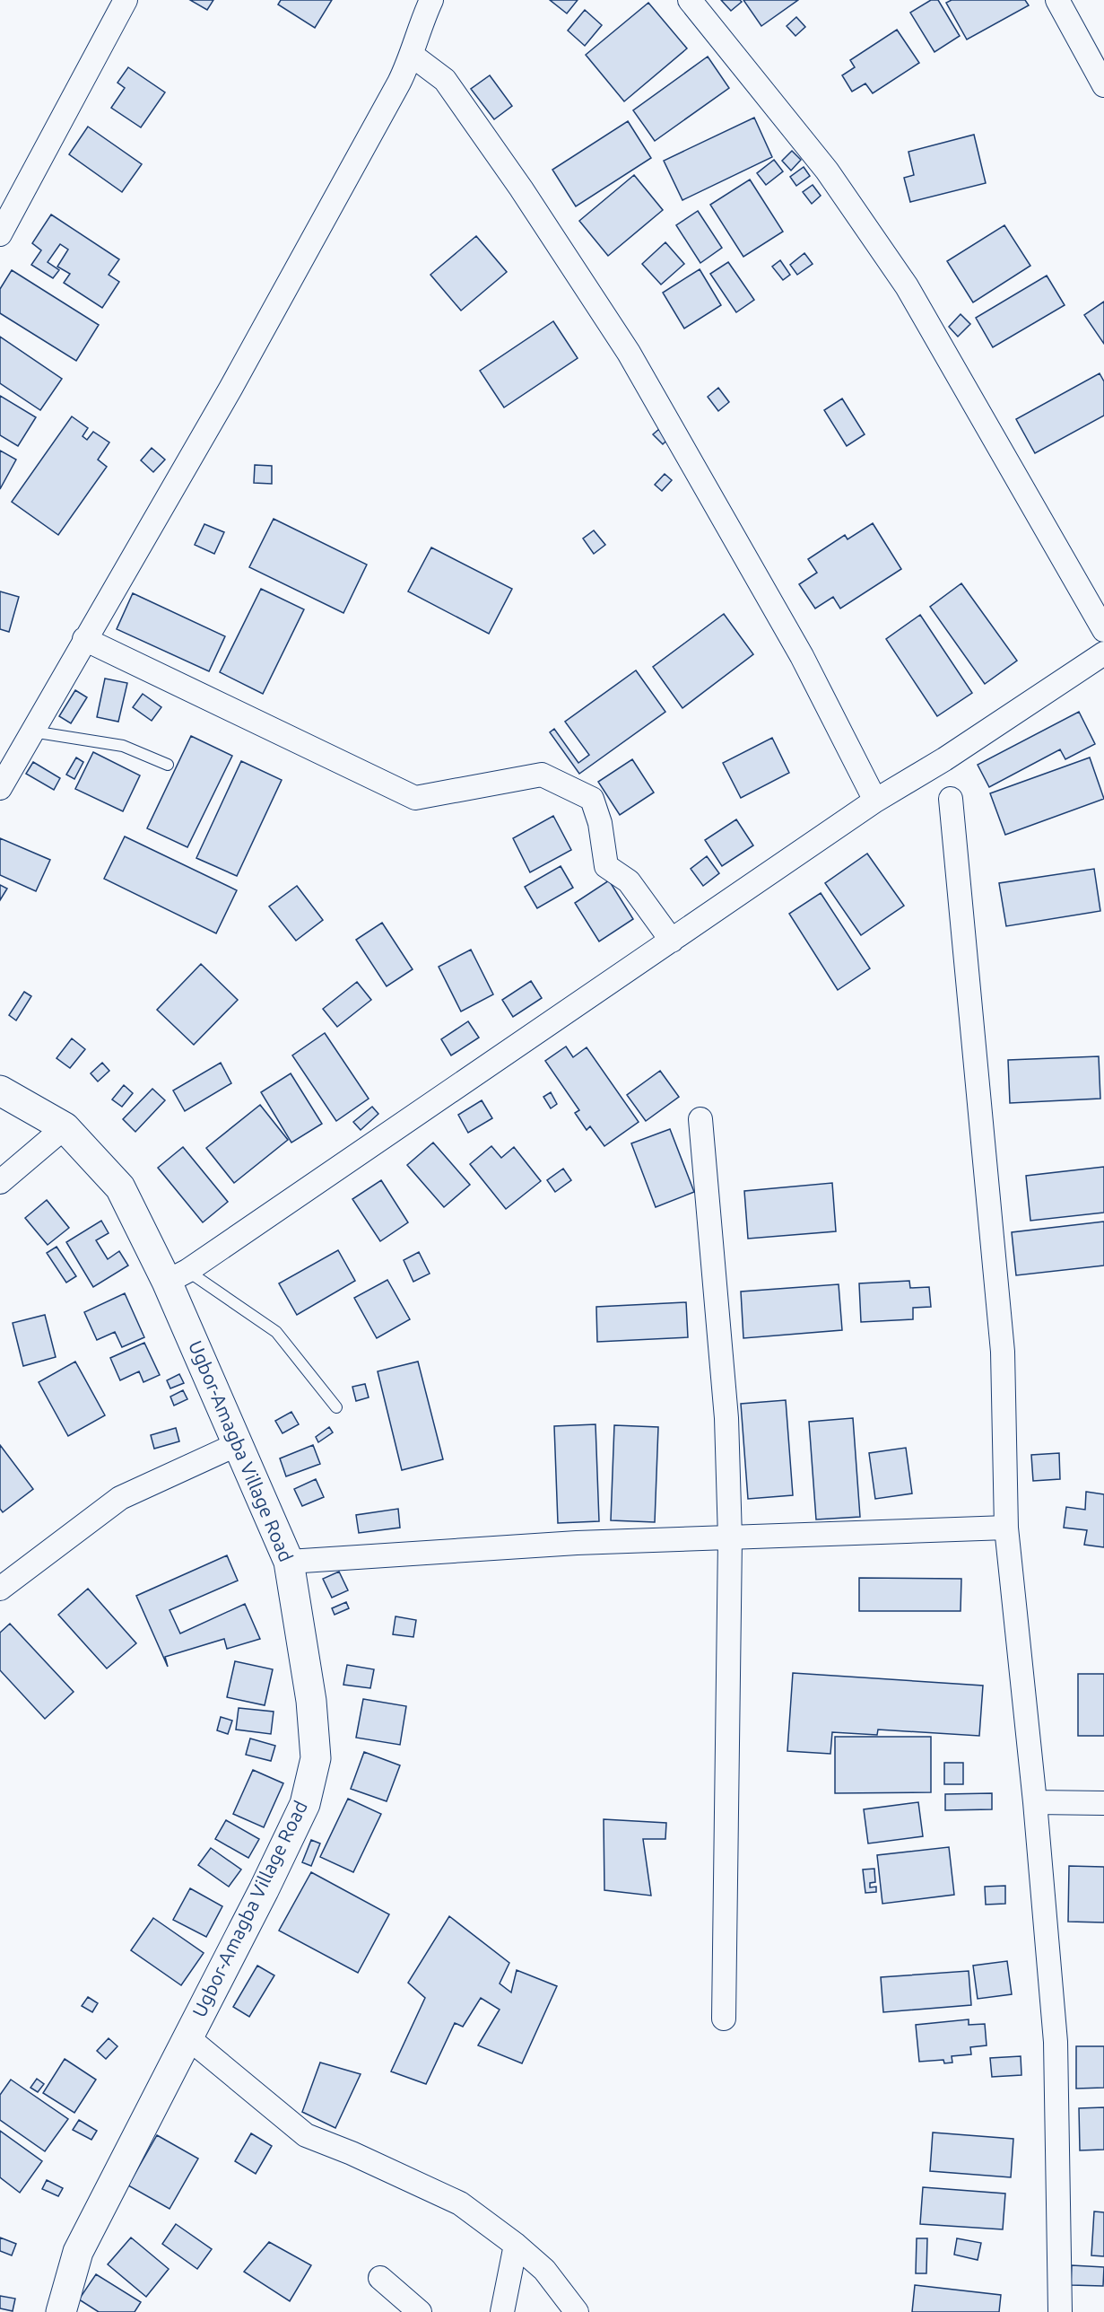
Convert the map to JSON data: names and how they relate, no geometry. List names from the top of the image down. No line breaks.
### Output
{"streets":{"street":["Ugbor-Amagba Village Road"]}}
